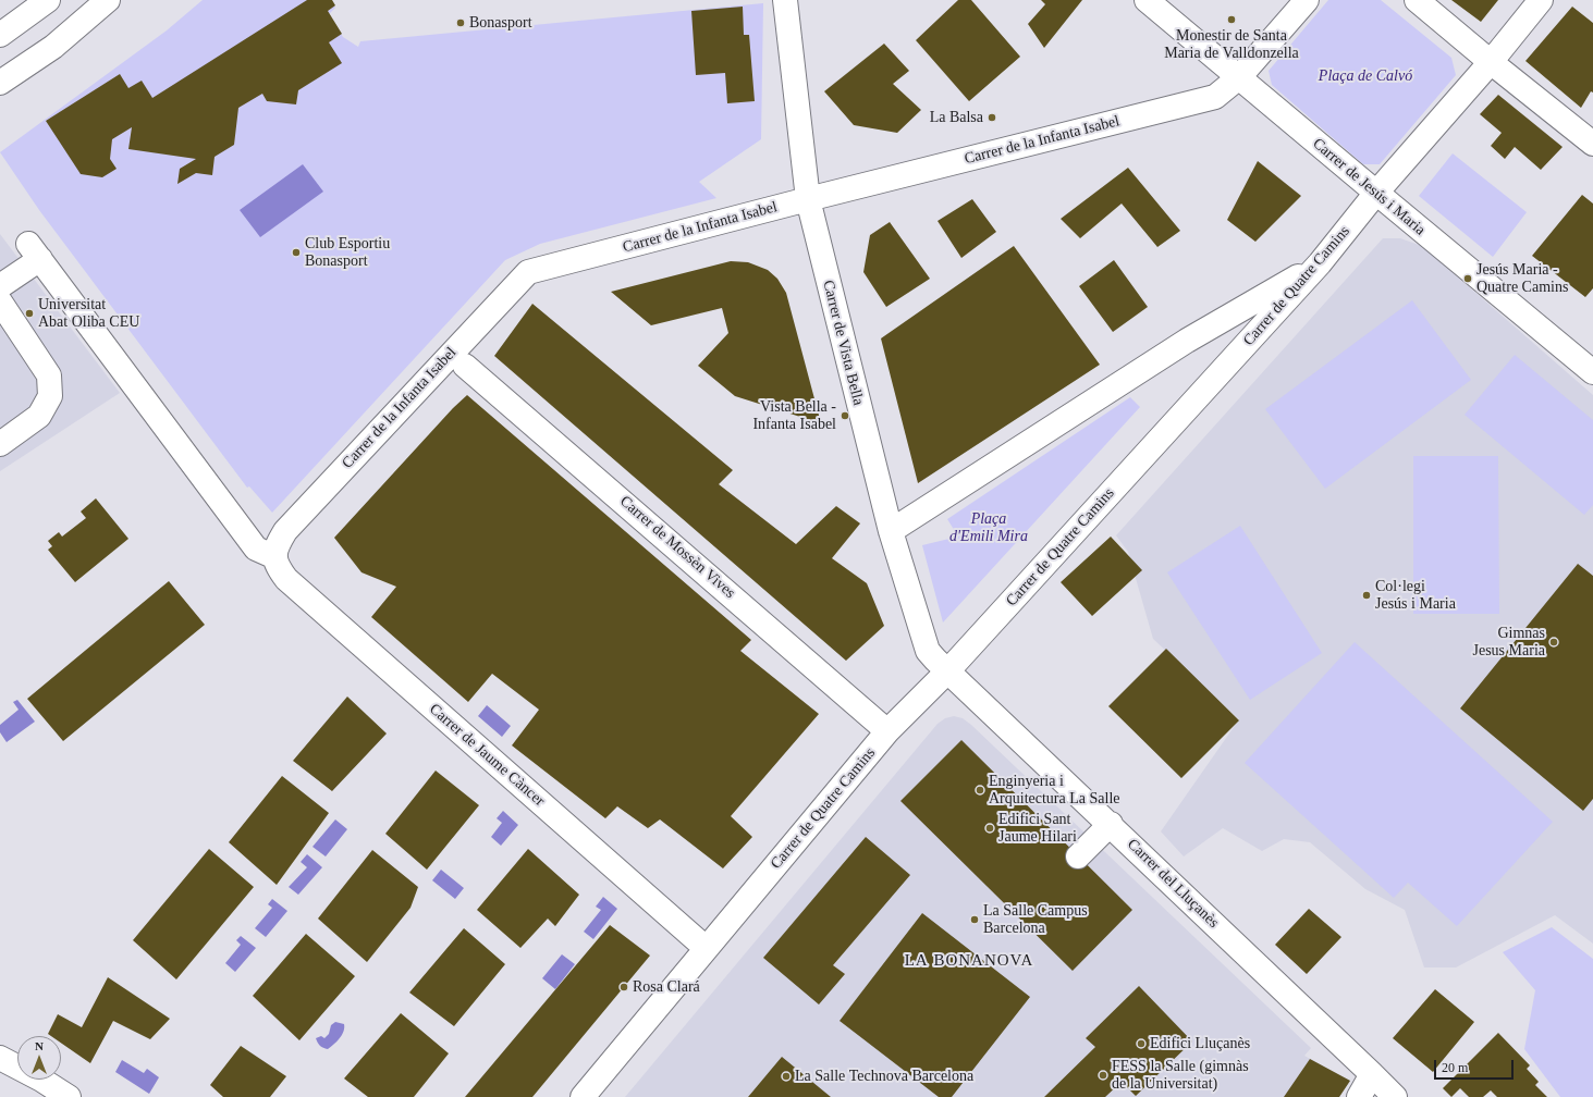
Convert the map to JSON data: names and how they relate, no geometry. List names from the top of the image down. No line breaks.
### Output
{"streets":{"street":["Carrer de la Infanta Isabel","Carrer de Jesús i Maria","Carrer de Quatre Camins","Carrer de Vista Bella","Carrer de Mossèn Vives","Carrer de Jaume Càncer","Carrer del Lluçanès"]},"crossings":[["Carrer de la Infanta Isabel","Carrer de Jesús i Maria"],["Carrer de la Infanta Isabel","Carrer de Vista Bella"],["Carrer de la Infanta Isabel","Carrer de Jaume Càncer"],["Carrer de Jesús i Maria","Carrer de Quatre Camins"],["Carrer de Quatre Camins","Carrer de Vista Bella"],["Carrer de Quatre Camins","Carrer de Mossèn Vives"],["Carrer de Quatre Camins","Carrer de Jaume Càncer"],["Carrer de Quatre Camins","Carrer del Lluçanès"],["Carrer de Vista Bella","Carrer del Lluçanès"]],"districts":["LA BONANOVA"],"parks":["Plaça de Calvó","Plaça d'Emili Mira"],"places":["Monestir de Santa Maria de Valldonzella","Bonasport","La Balsa","Club Esportiu Bonasport","Jesús Maria - Quatre Camins","Universitat Abat Oliba CEU","Vista Bella - Infanta Isabel","Col·legi Jesús i Maria","Gimnas Jesus Maria","Enginyeria i Arquitectura La Salle","Edifici Sant Jaume Hilari","La Salle Campus Barcelona","Rosa Clará","Edifici Lluçanès","FESS la Salle (gimnàs de la Universitat)","La Salle Technova Barcelona"],"scale_bar":"20 m","north":"top"}
